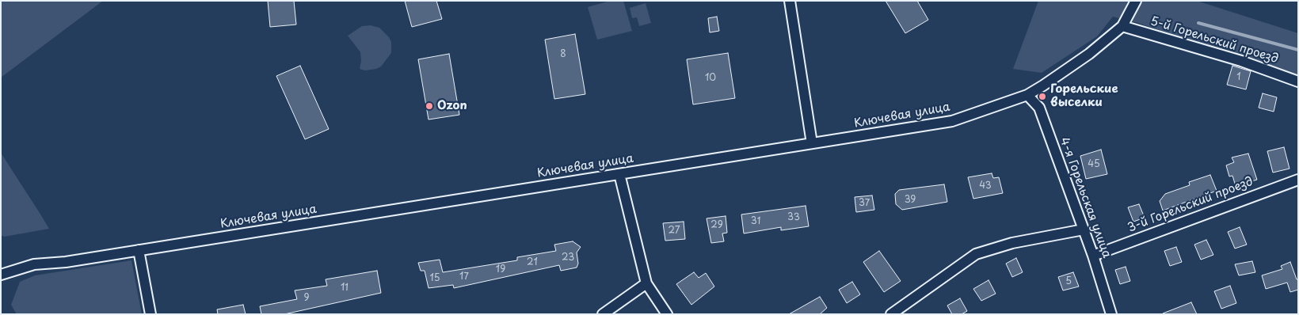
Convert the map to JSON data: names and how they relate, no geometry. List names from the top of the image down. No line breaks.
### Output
{"streets":{"street":["5-й Горельский проезд","Ключевая улица","4-я Горельская улица","3-й Горельский проезд"]},"crossings":[["5-й Горельский проезд","Ключевая улица"],["Ключевая улица","4-я Горельская улица"],["4-я Горельская улица","3-й Горельский проезд"]],"places":["Горельские выселки","Ozon"],"house_numbers":["8","1","10","45","43","39","37","33","31","29","27","23","21","19","17","15","5","11","9"]}
